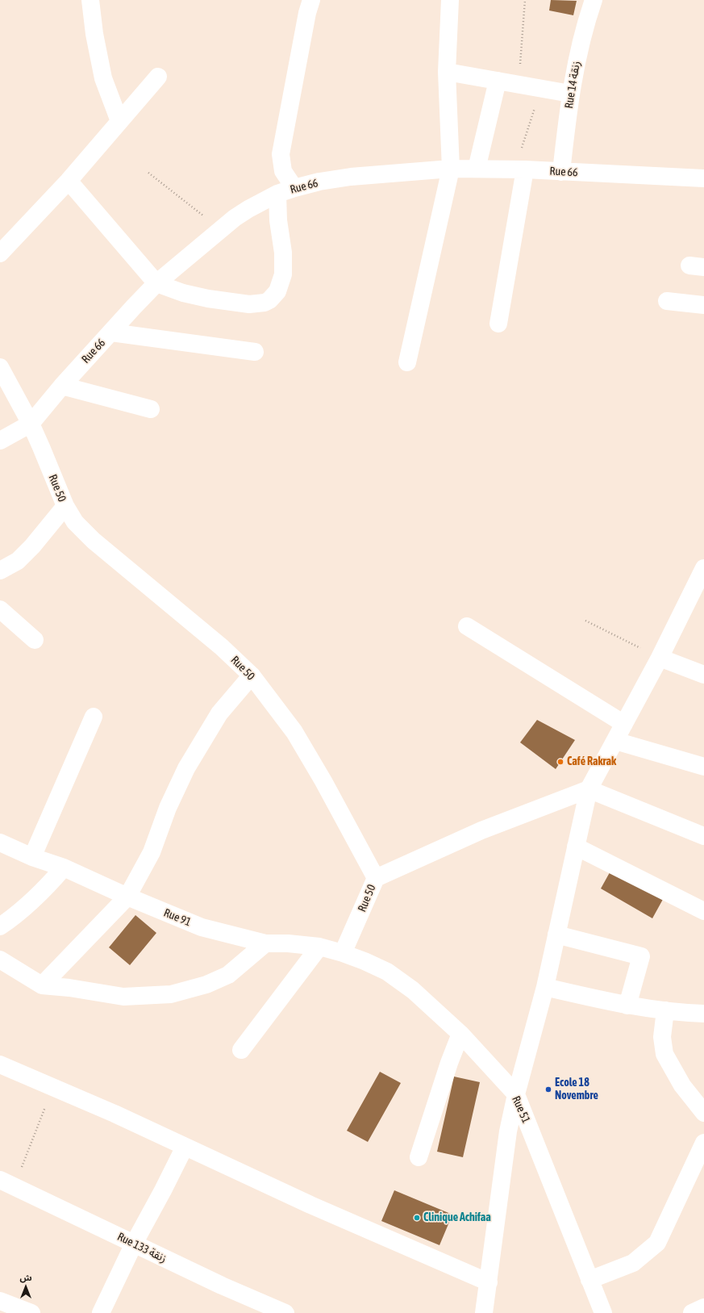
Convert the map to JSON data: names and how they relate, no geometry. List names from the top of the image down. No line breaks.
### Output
{"streets":{"street":["Rue 14 زنقة","Rue 66","Rue 50","Rue 91","Rue 51","Rue 133 زنقة"]},"crossings":[["Rue 14 زنقة","Rue 66"],["Rue 66","Rue 50"],["Rue 50","Rue 91"],["Rue 91","Rue 51"]],"places":["Café Rakrak","Ecole 18 Novembre","Clinique Achifaa"],"north":"top"}
